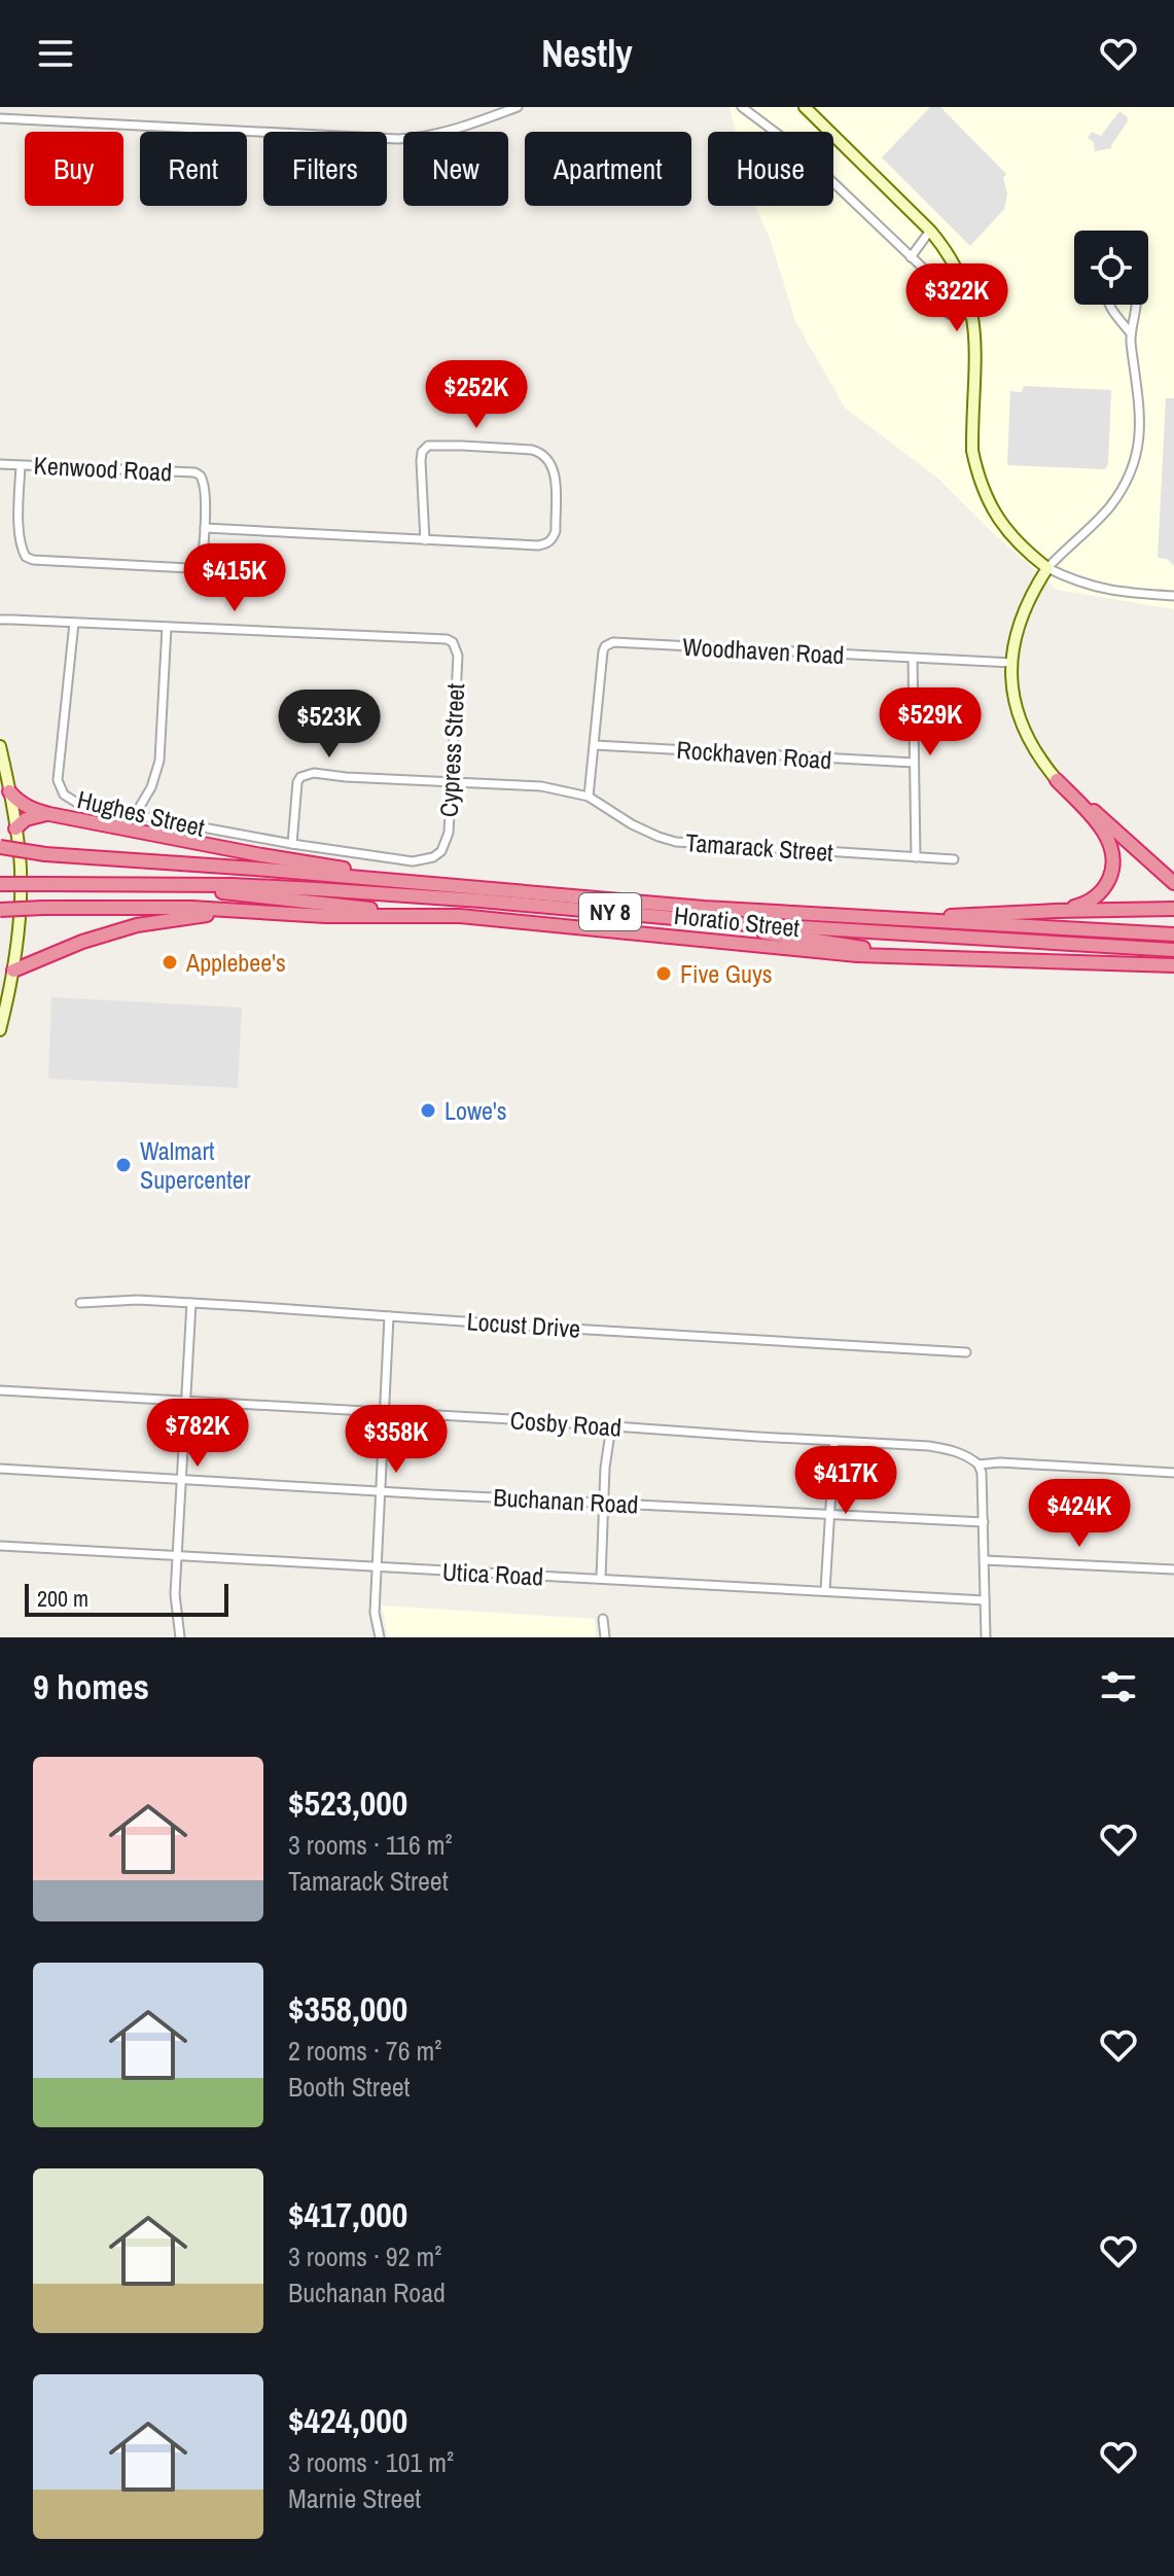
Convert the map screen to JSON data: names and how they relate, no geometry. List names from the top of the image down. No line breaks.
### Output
{"streets":{"highway":["NY 8","Horatio Street"],"street":["Kenwood Road","Woodhaven Road","Cypress Street","Rockhaven Road","Hughes Street","Tamarack Street","Locust Drive","Cosby Road","Buchanan Road","Utica Road"]},"crossings":[["Woodhaven Road","Rockhaven Road"],["Cypress Street","Hughes Street"],["Cypress Street","Tamarack Street"],["Hughes Street","Tamarack Street"]],"places":["Applebee's","Five Guys","Lowe's","Walmart Supercenter"],"scale_bar":"200 m","page":{"header":"Nestly","chip":["Buy","Rent","Filters","New","Apartment","House"],"price":["$322K","$252K","$415K","$529K","$523K","$782K","$358K","$417K","$424K"],"scale":"200 m","heading":"9 homes","list":[{"name":"$523,000","note":"3 rooms · 116 m² · Tamarack Street"},{"name":"$358,000","note":"2 rooms · 76 m² · Booth Street"},{"name":"$417,000","note":"3 rooms · 92 m² · Buchanan Road"},{"name":"$424,000","note":"3 rooms · 101 m² · Marnie Street"}]}}
